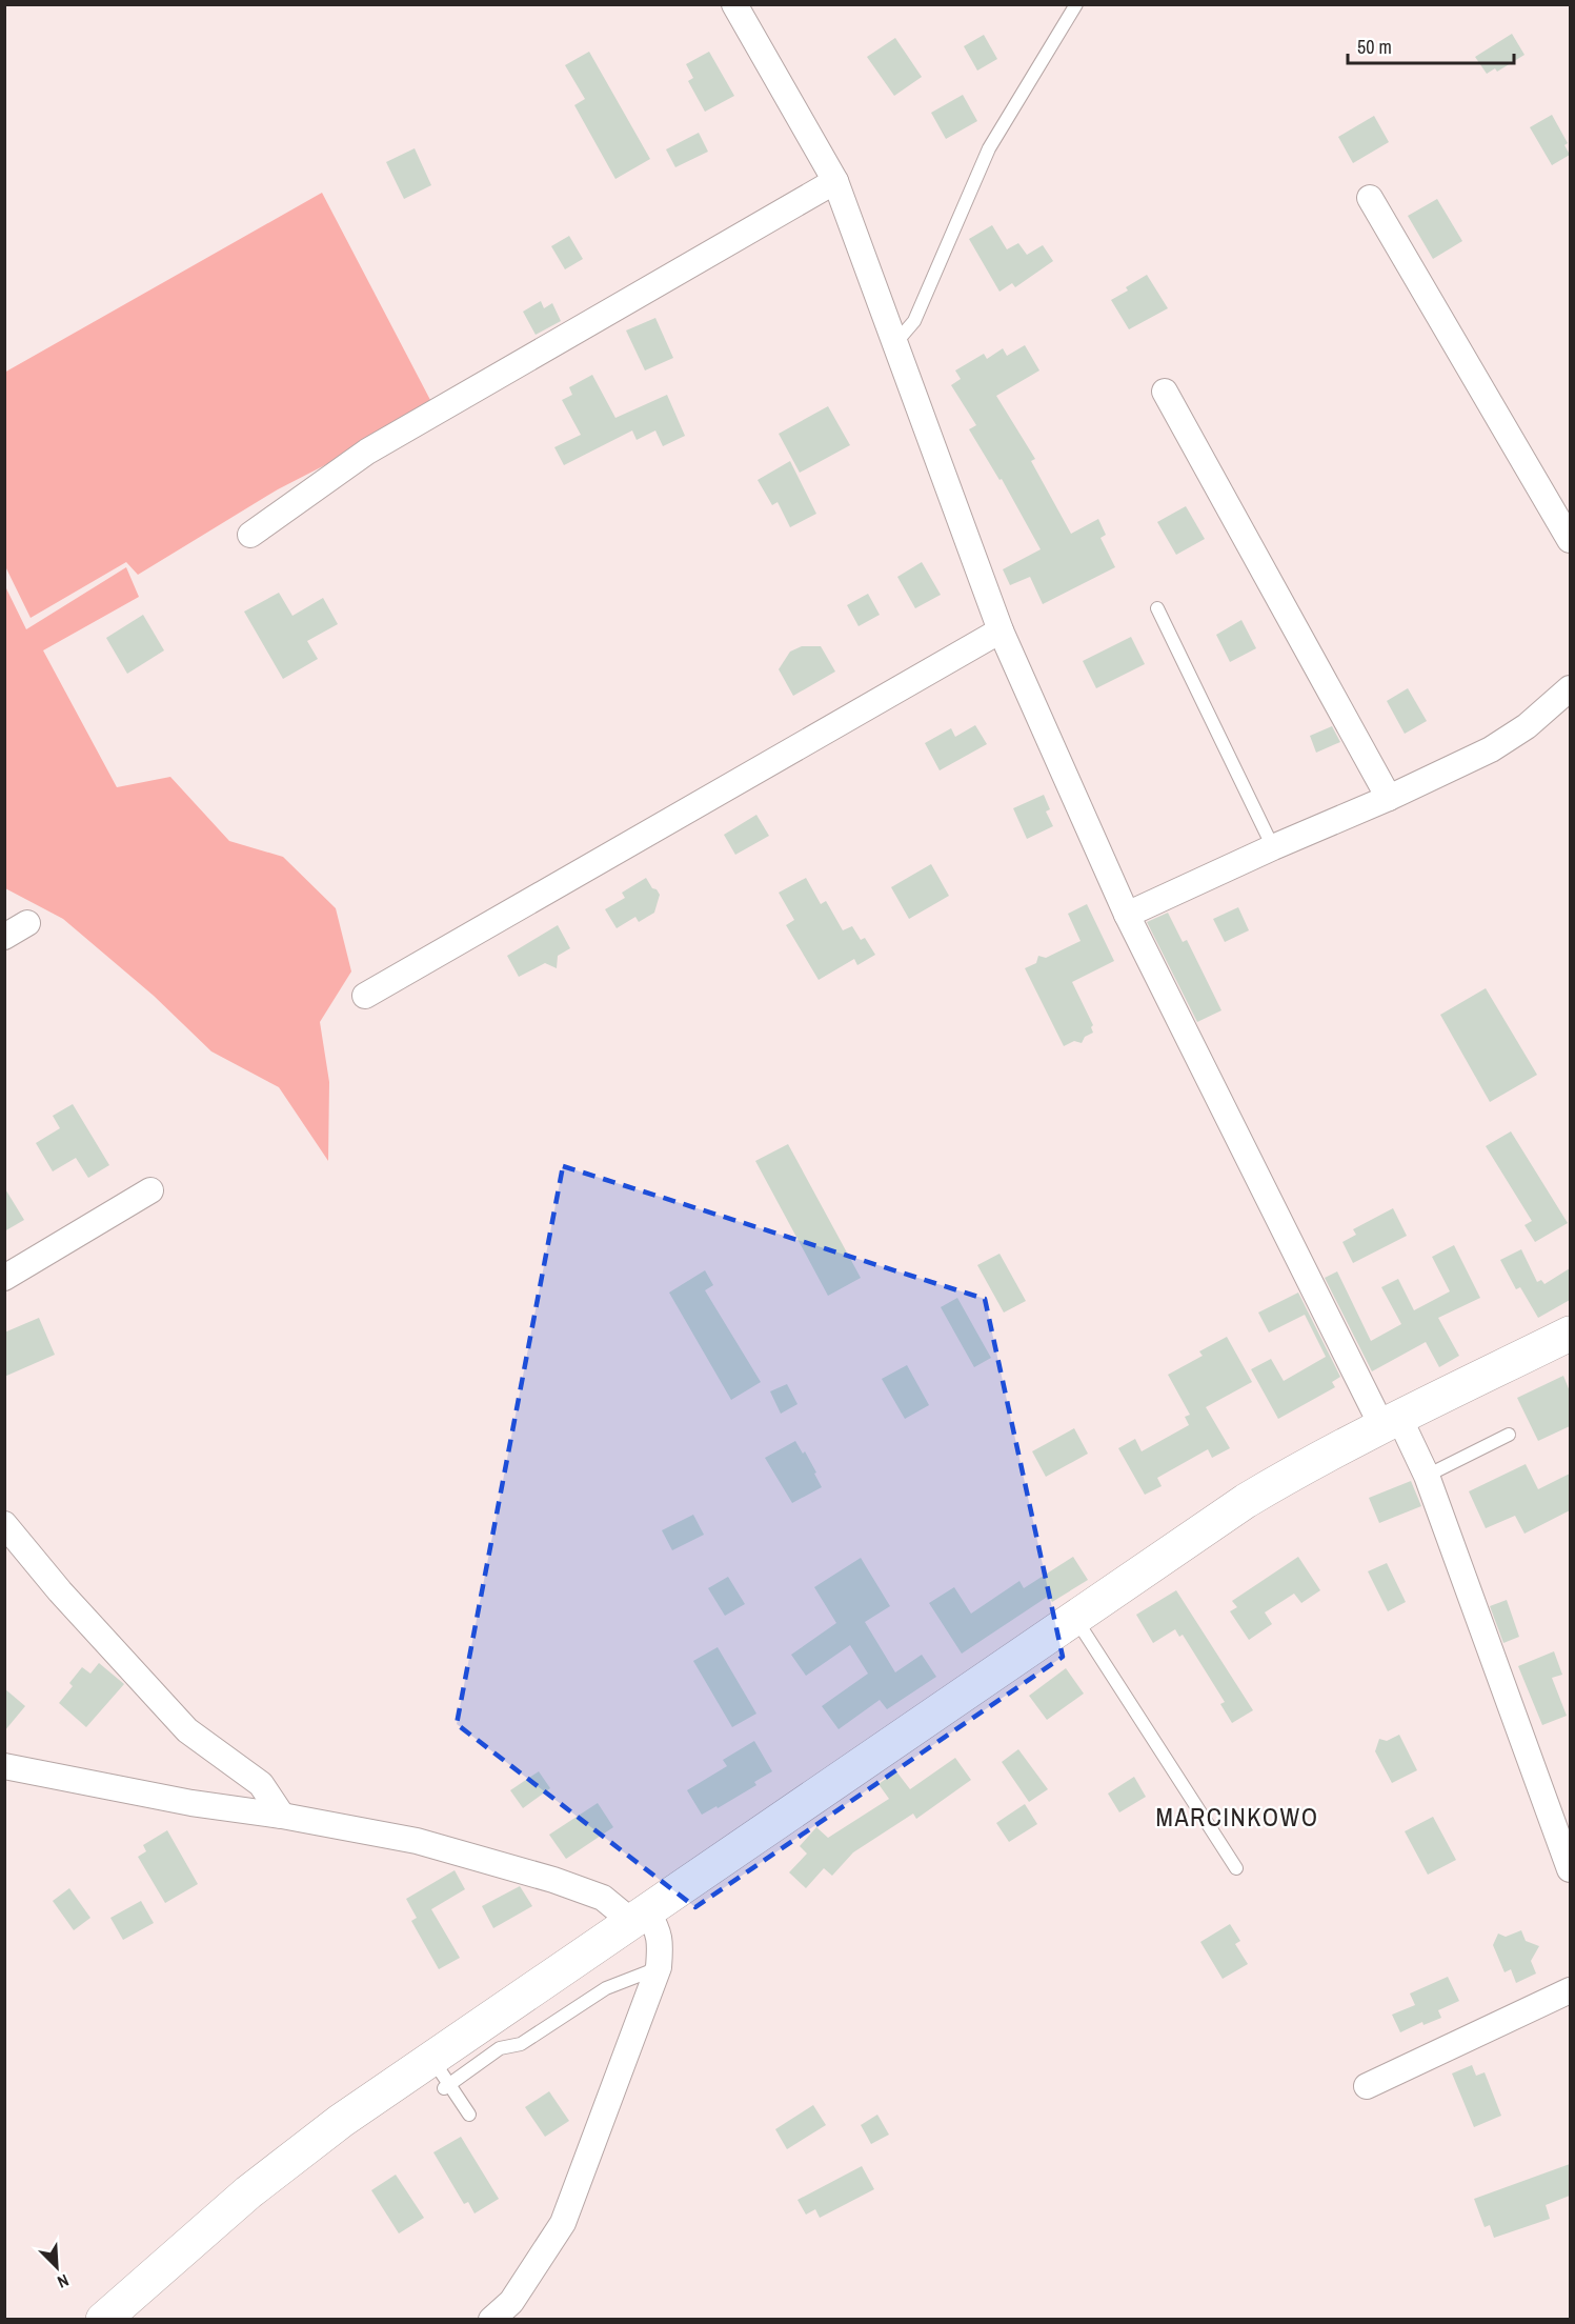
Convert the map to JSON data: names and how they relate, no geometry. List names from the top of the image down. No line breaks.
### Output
{"districts":["MARCINKOWO"],"scale_bar":"50 m","north":"bottom right"}
